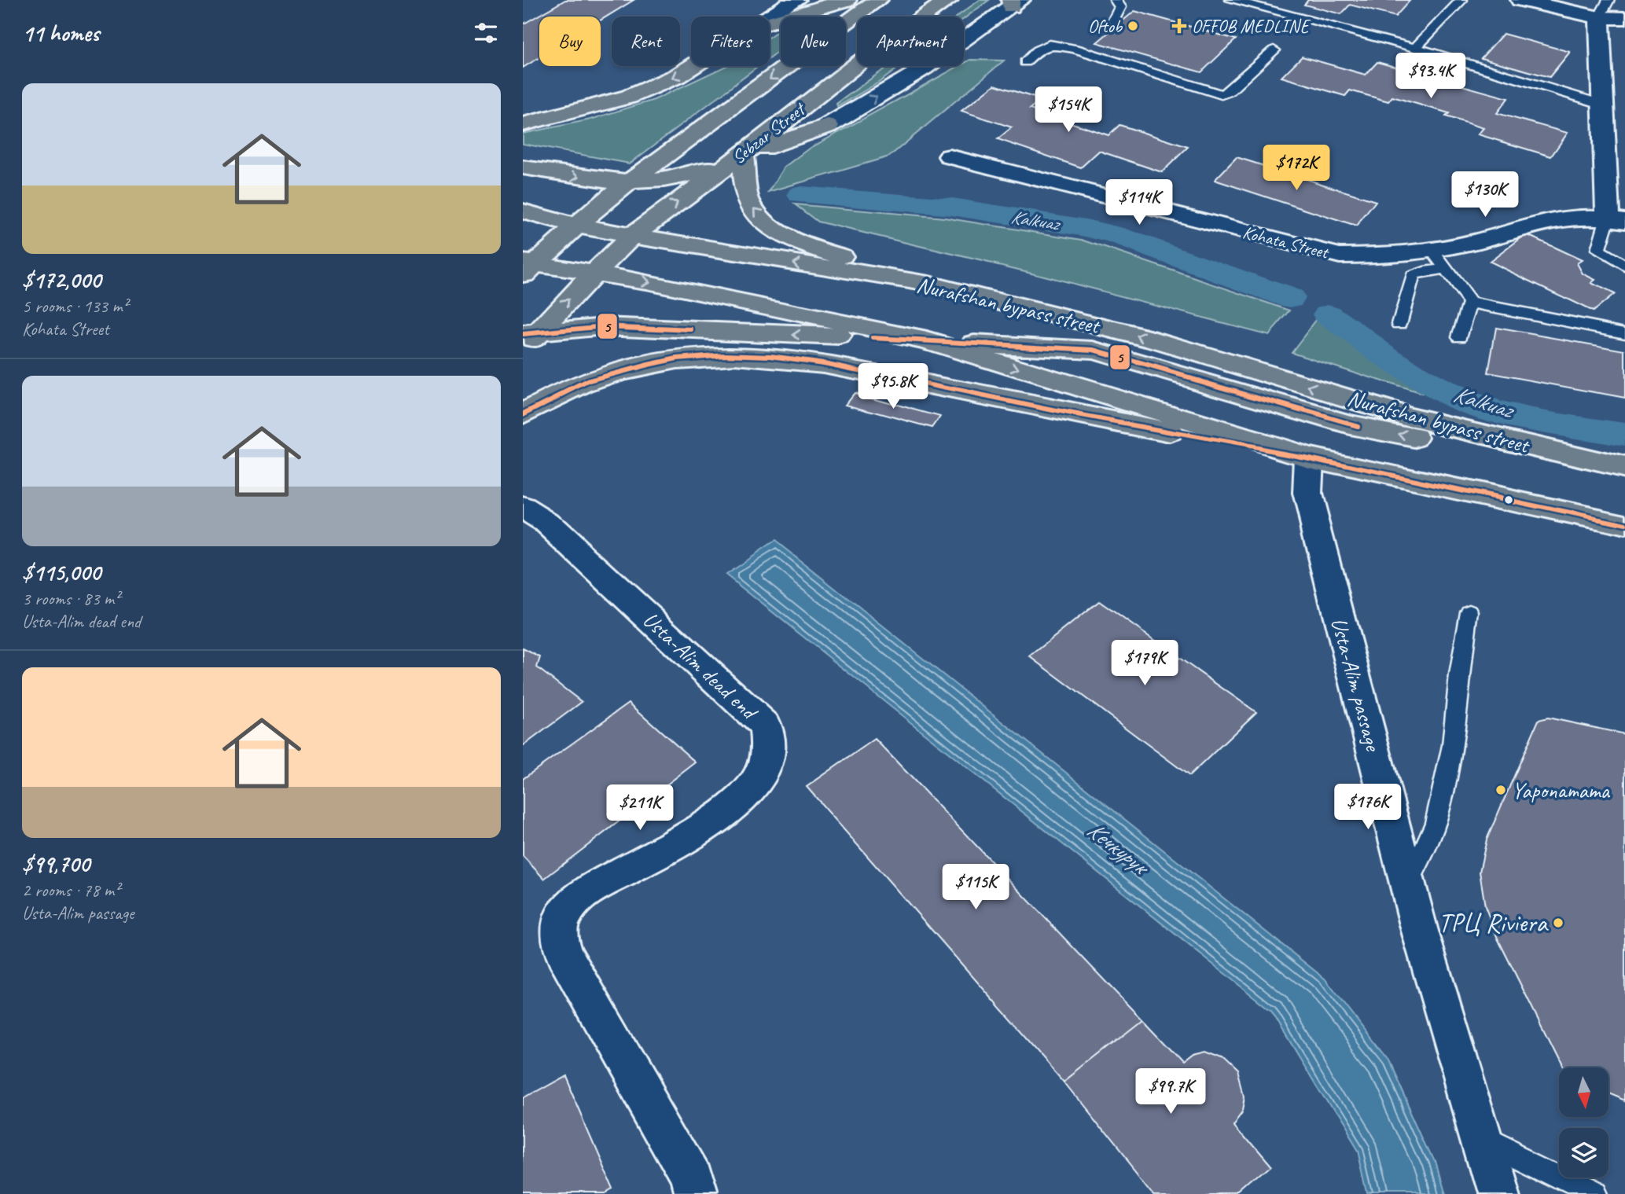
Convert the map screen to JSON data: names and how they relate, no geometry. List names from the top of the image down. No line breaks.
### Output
{"streets":{"main road":["Sebzar Street","Nurafshan bypass street"],"street":["Kohata Street","Usta-Alim dead end","Usta-Alim passage"]},"crossings":[["Sebzar Street","Nurafshan bypass street"]],"water":["Kalkuaz","Кечкурук"],"places":{"other":["Oftob","Yaponamama","ТРЦ Riviera"],"health":["OFFOB MEDLINE"]},"lines":["transit line 5"],"north":"bottom","page":{"heading":"11 homes","chip":["Buy","Rent","Filters","New","Apartment"],"price":["$93.4K","$154K","$172K","$130K","$114K","$95.8K","$179K","$176K","$211K","$115K","$99.7K"],"list":[{"name":"$172,000","note":"5 rooms · 133 m² · Kohata Street"},{"name":"$115,000","note":"3 rooms · 83 m² · Usta-Alim dead end"},{"name":"$99,700","note":"2 rooms · 78 m² · Usta-Alim passage"}]}}
